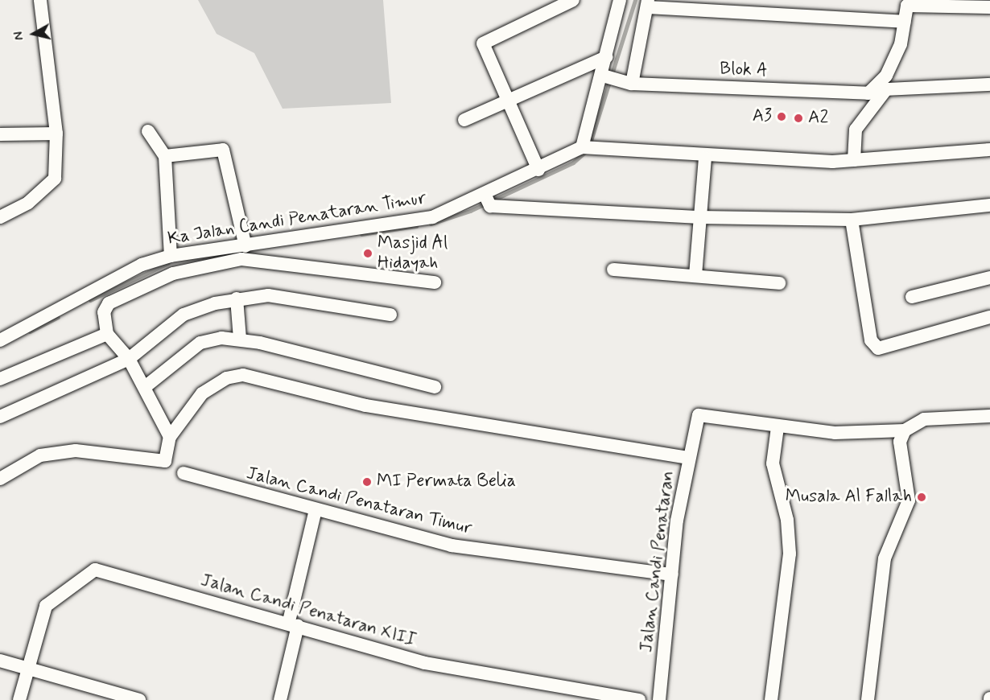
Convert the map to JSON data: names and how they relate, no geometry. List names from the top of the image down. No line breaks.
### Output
{"streets":{"street":["Blok A","Ka Jalan Candi Penataran Timur","Jalan Candi Penataran Timur","Jalan Candi Penataran","Jalan Candi Penataran XIII"]},"crossings":[["Jalan Candi Penataran Timur","Jalan Candi Penataran"]],"places":["A3","A2","Masjid Al Hidayah","MI Permata Belia","Musala Al Fallah"],"north":"left"}
